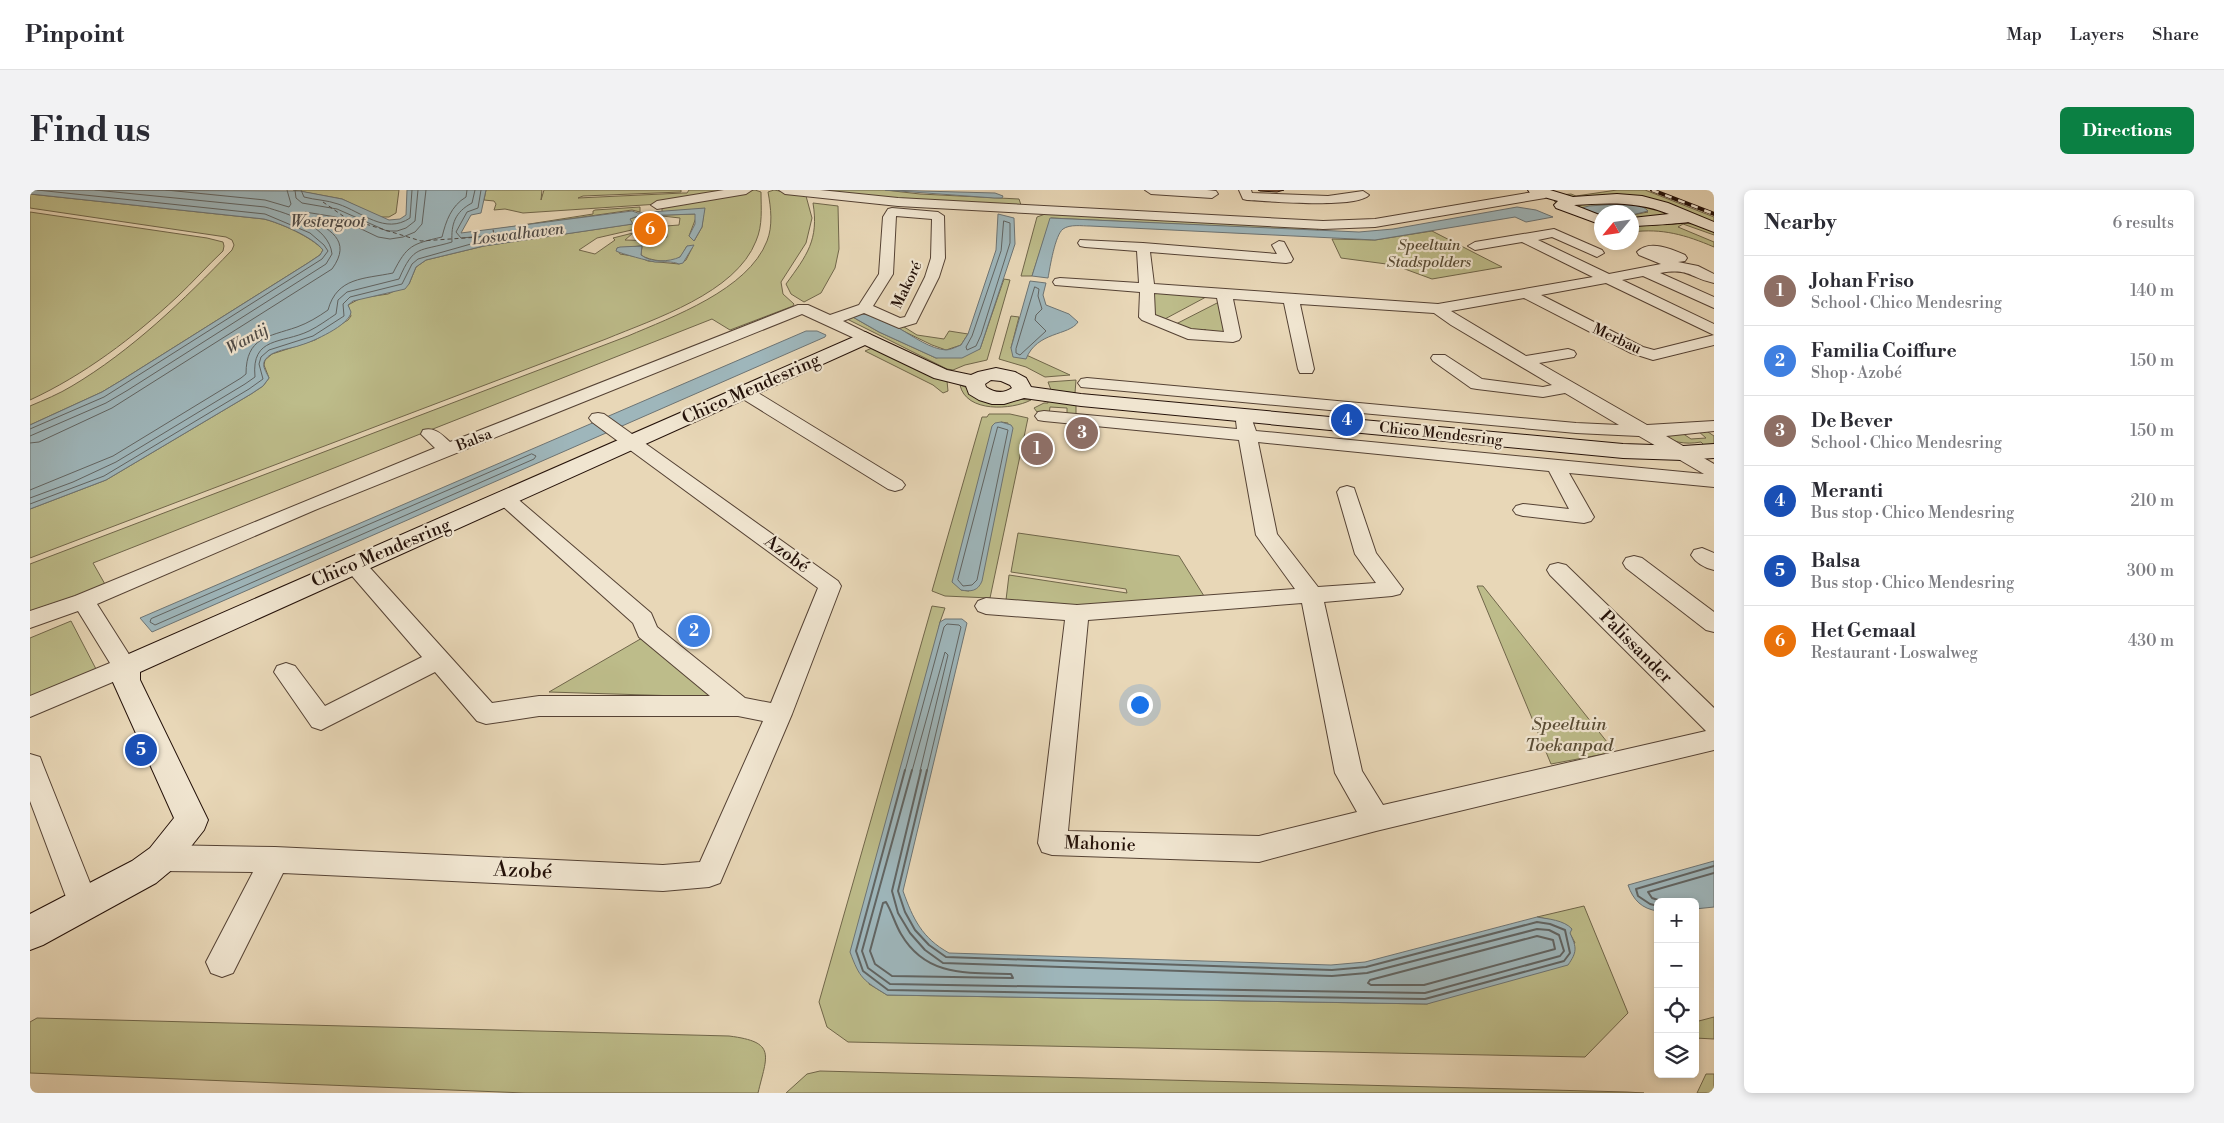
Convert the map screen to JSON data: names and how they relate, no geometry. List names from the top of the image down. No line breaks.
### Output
{"streets":{"street":["Makoré","Merbau","Chico Mendesring","Balsa","Azobé","Palissander","Mahonie"]},"crossings":[["Makoré","Balsa"],["Chico Mendesring","Balsa"],["Chico Mendesring","Azobé"]],"water":["Westergoot","Loswalhaven","Wantij"],"parks":["Speeltuin Stadspolders","Speeltuin Toekanpad"],"north":"bottom left","page":{"header":"Pinpoint","nav":["Map","Layers","Share"],"buttons":"Directions","title":"Find us","heading":["Nearby","6 results"],"pins":["6","4","3","1","2","5"],"list":[{"mark":"1","name":"Johan Friso","note":"School · Chico Mendesring","value":"140 m"},{"mark":"2","name":"Familia Coiffure","note":"Shop · Azobé","value":"150 m"},{"mark":"3","name":"De Bever","note":"School · Chico Mendesring","value":"150 m"},{"mark":"4","name":"Meranti","note":"Bus stop · Chico Mendesring","value":"210 m"},{"mark":"5","name":"Balsa","note":"Bus stop · Chico Mendesring","value":"300 m"},{"mark":"6","name":"Het Gemaal","note":"Restaurant · Loswalweg","value":"430 m"}],"map_buttons":["+","−"]}}
